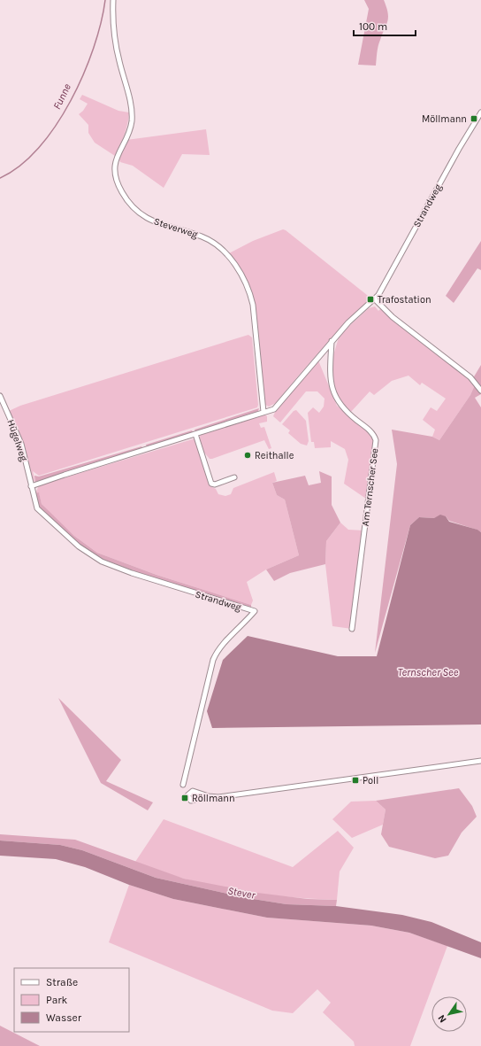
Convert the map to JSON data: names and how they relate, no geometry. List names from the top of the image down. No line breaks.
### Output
{"streets":{"street":["Strandweg","Steverweg","Hügelweg","Am Ternscher See"]},"crossings":[["Strandweg","Steverweg"],["Strandweg","Hügelweg"],["Strandweg","Am Ternscher See"]],"water":["Funne","Ternscher See","Stever"],"places":{"transit":["Möllmann","Trafostation","Poll","Röllmann"],"other":["Reithalle"]},"legend":["Straße","Park","Wasser"],"scale_bar":"100 m","north":"bottom left"}
